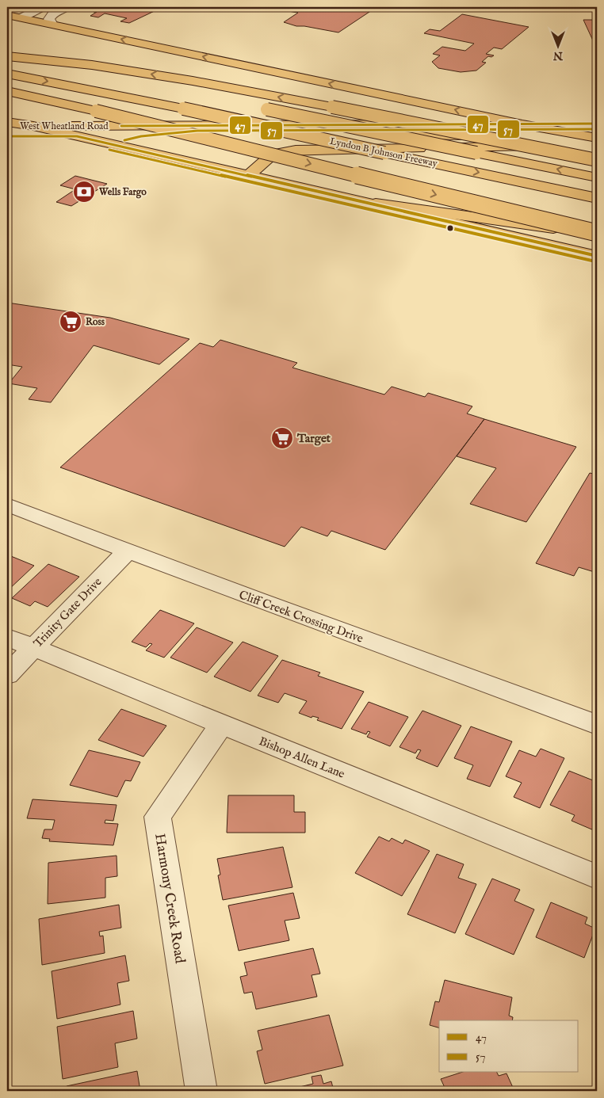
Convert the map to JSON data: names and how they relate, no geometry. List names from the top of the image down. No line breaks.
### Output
{"streets":{"main road":["West Wheatland Road","Lyndon B Johnson Freeway"],"street":["Trinity Gate Drive","Cliff Creek Crossing Drive","Bishop Allen Lane","Harmony Creek Road"]},"crossings":[["Trinity Gate Drive","Cliff Creek Crossing Drive"],["Trinity Gate Drive","Bishop Allen Lane"],["Bishop Allen Lane","Harmony Creek Road"]],"places":{"bank":["Wells Fargo"],"supermarket":["Ross","Target"]},"lines":["transit line 47","transit line 57"],"legend":["47","57"],"north":"bottom"}
